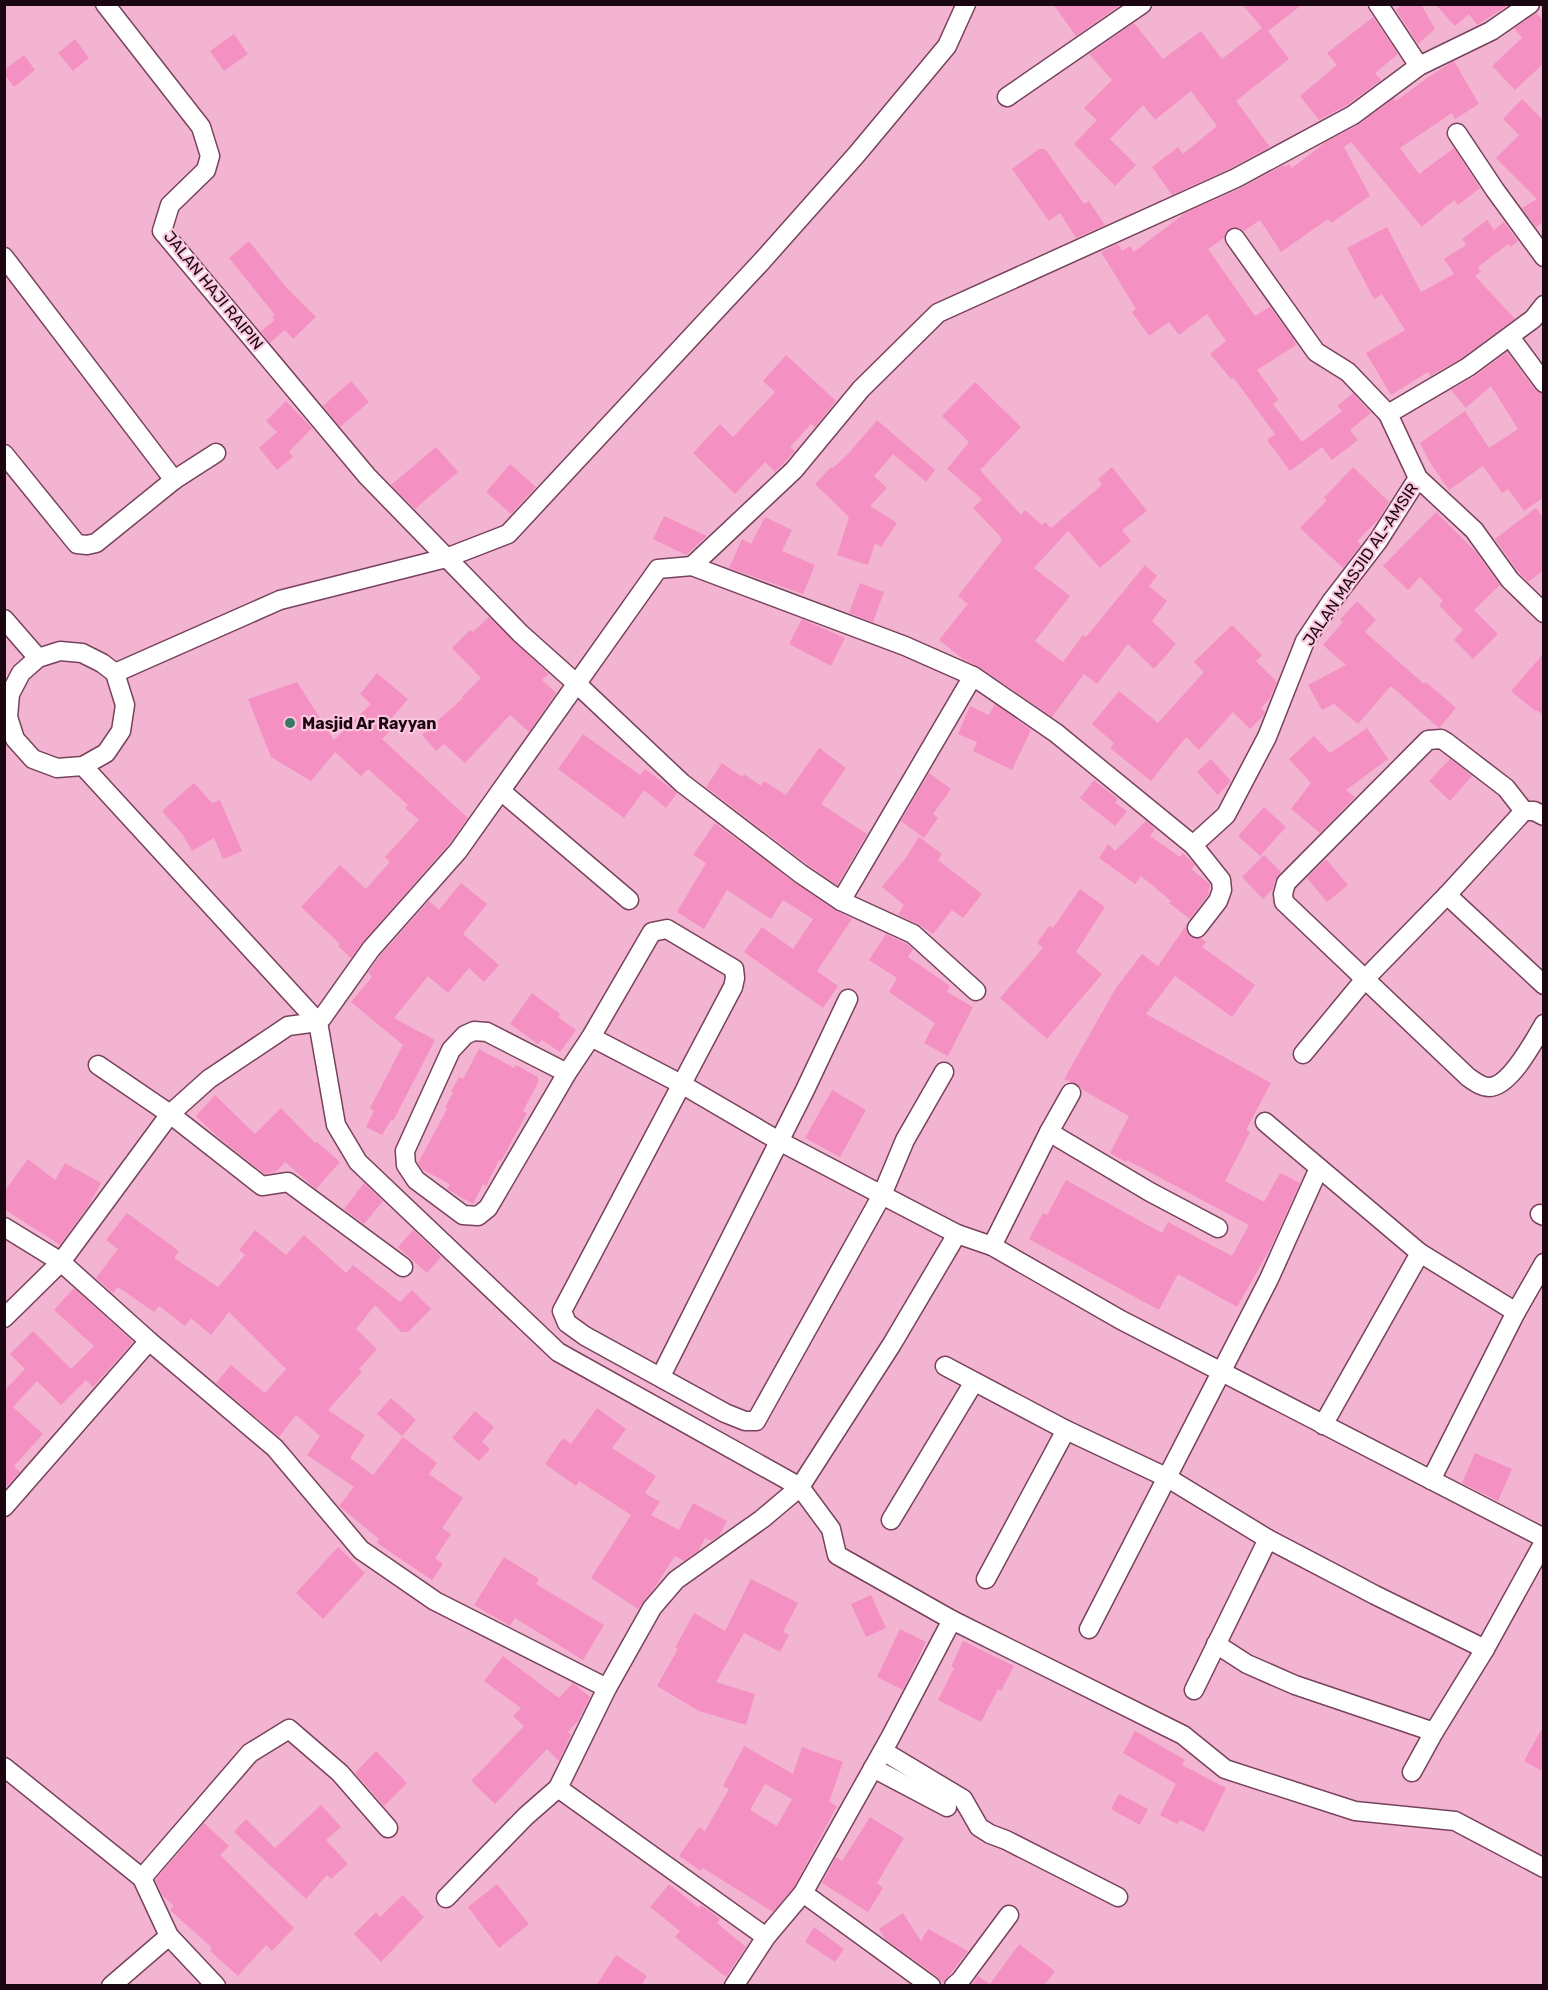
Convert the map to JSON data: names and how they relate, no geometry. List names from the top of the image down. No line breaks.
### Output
{"streets":{"street":["JALAN HAJI RAIPIN","JALAN MASJID AL-AMSIR"]},"places":["Masjid Ar Rayyan"]}
